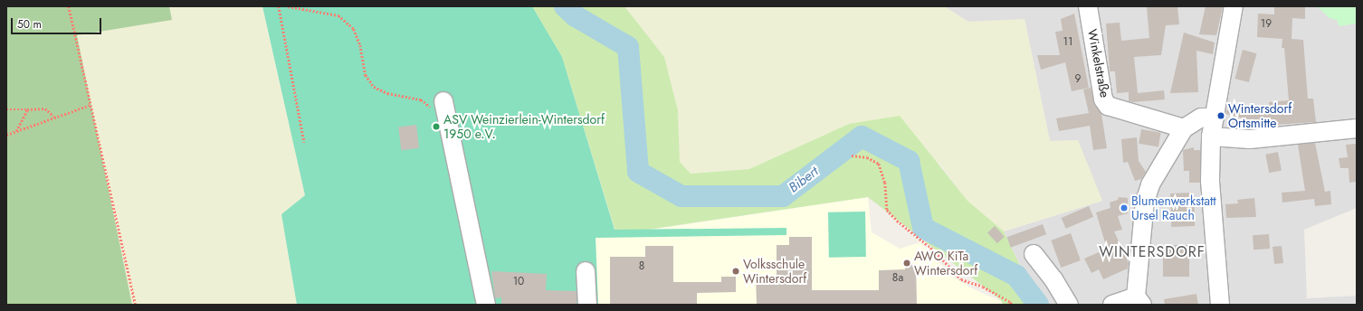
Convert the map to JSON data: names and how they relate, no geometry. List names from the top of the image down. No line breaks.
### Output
{"streets":{"street":["Winkelstraße"]},"districts":["WINTERSDORF"],"water":["Bibert"],"places":["Wintersdorf Ortsmitte","ASV Weinzierlein-Wintersdorf 1950 e.V.","Blumenwerkstatt Ursel Rauch","AWO KiTa Wintersdorf","Volksschule Wintersdorf"],"house_numbers":["19","11","9","8","8a","10"],"scale_bar":"50 m"}
